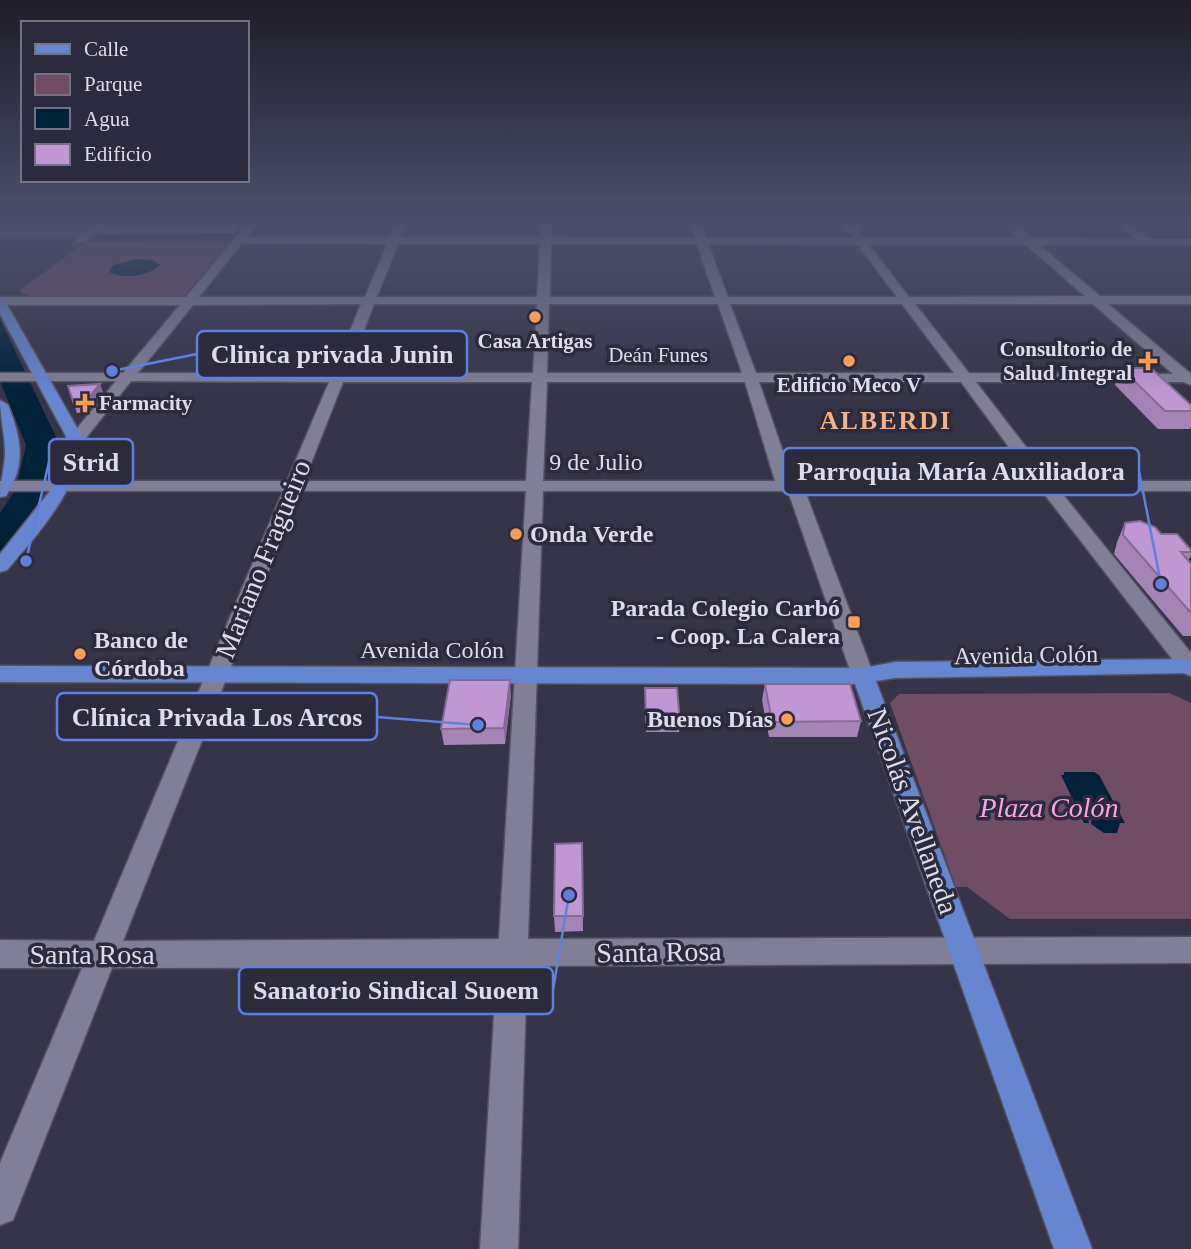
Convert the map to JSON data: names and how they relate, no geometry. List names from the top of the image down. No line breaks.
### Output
{"streets":{"main road":["Avenida Colón","Nicolás Avellaneda"],"street":["Deán Funes","9 de Julio","Mariano Fragueiro","Santa Rosa"]},"crossings":[["Deán Funes","Mariano Fragueiro"],["Deán Funes","Nicolás Avellaneda"],["9 de Julio","Mariano Fragueiro"],["9 de Julio","Nicolás Avellaneda"],["Mariano Fragueiro","Avenida Colón"],["Mariano Fragueiro","Santa Rosa"],["Avenida Colón","Nicolás Avellaneda"],["Nicolás Avellaneda","Santa Rosa"]],"districts":["ALBERDI"],"parks":["Plaza Colón"],"places":{"other":["Casa Artigas","Edificio Meco V","Clinica privada Junin","Onda Verde","Strid","Parroquia María Auxiliadora","Banco de Córdoba","Buenos Días","Clínica Privada Los Arcos","Sanatorio Sindical Suoem"],"health":["Consultorio de Salud Integral","Farmacity"],"transit":["Parada Colegio Carbó - Coop. La Calera"]},"legend":["Calle","Parque","Agua","Edificio"]}
